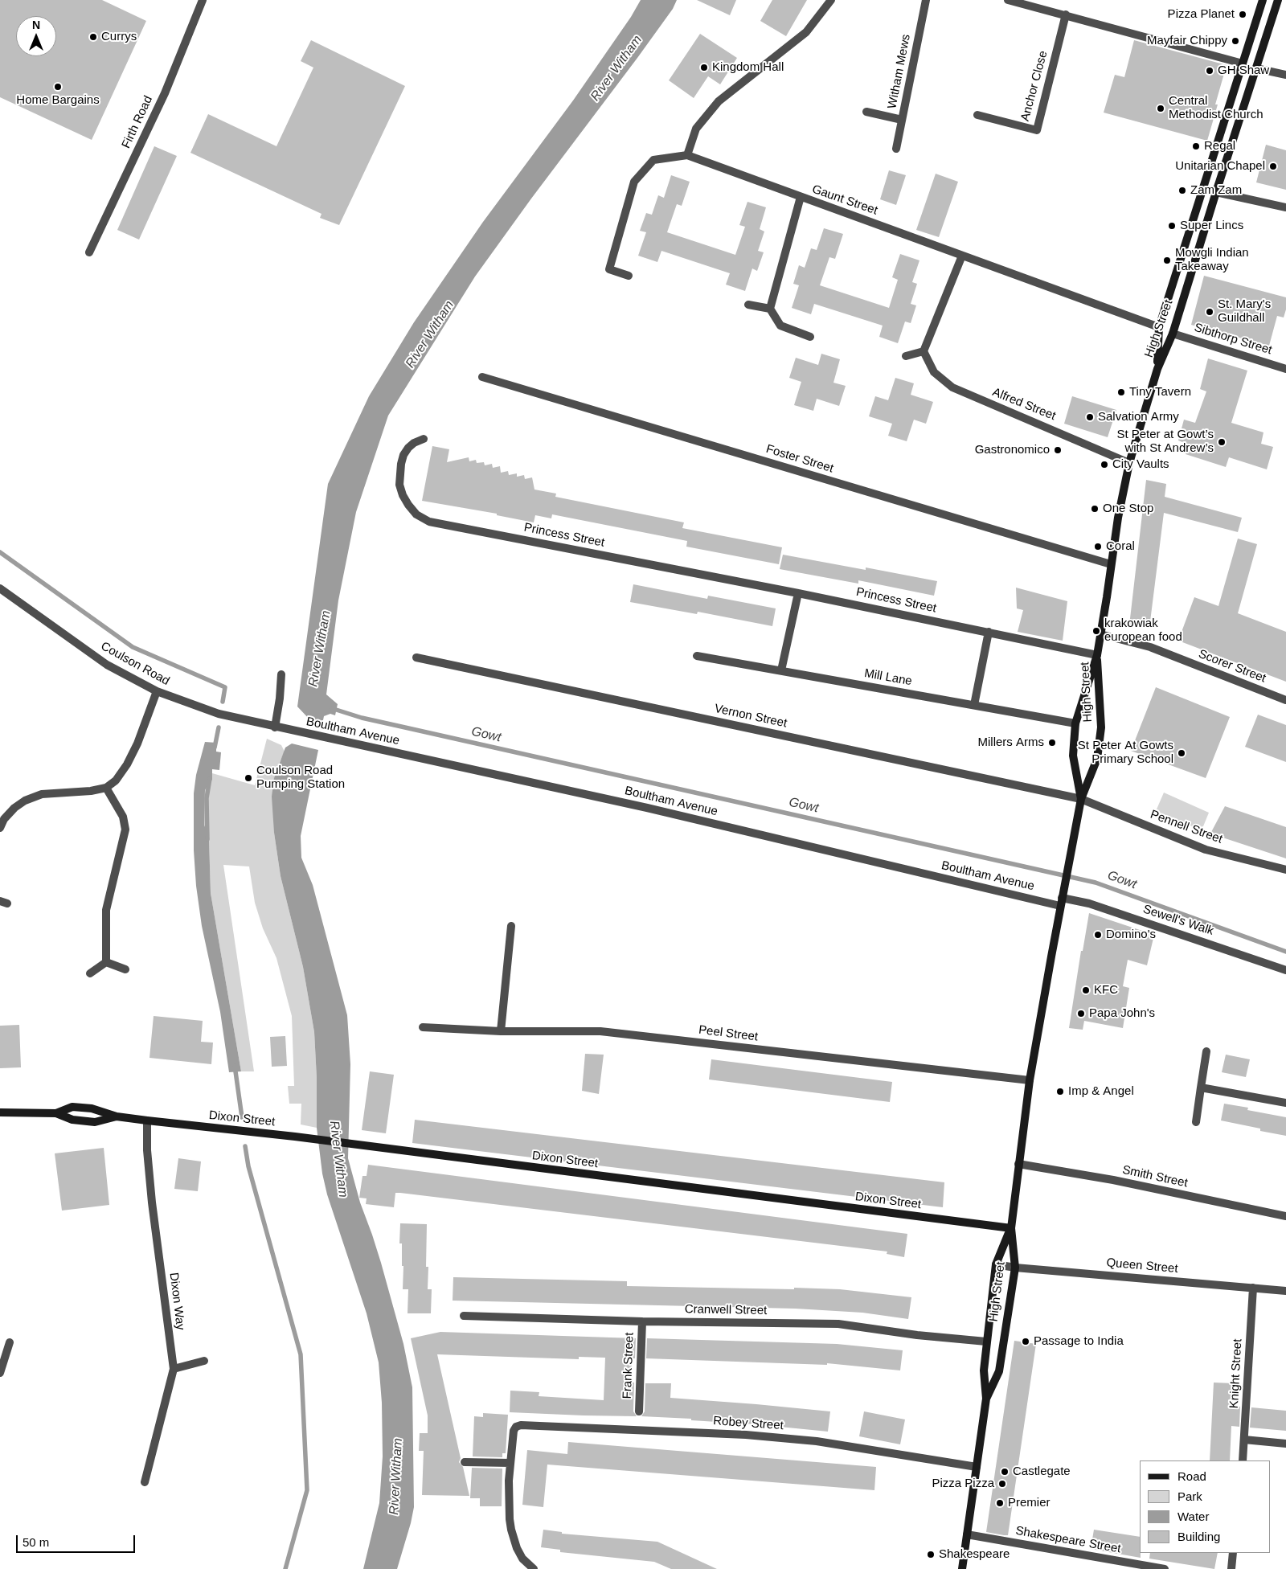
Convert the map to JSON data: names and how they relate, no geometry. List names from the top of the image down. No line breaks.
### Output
{"streets":{"street":["Witham Mews","Anchor Close","Firth Road","Gaunt Street","High Street","Sibthorp Street","Alfred Street","Foster Street","Princess Street","Coulson Road","Scorer Street","Mill Lane","Vernon Street","Boultham Avenue","Pennell Street","Sewell's Walk","Peel Street","Dixon Street","Smith Street","Queen Street","Dixon Way","Cranwell Street","Frank Street","Knight Street","Robey Street","Shakespeare Street"]},"crossings":[["Gaunt Street","High Street"],["High Street","Sibthorp Street"],["High Street","Princess Street"],["High Street","Mill Lane"],["High Street","Vernon Street"],["High Street","Pennell Street"],["High Street","Dixon Street"],["High Street","Queen Street"],["High Street","Cranwell Street"],["Coulson Road","Boultham Avenue"],["Vernon Street","Pennell Street"],["Boultham Avenue","Sewell's Walk"],["Dixon Street","Dixon Way"],["Queen Street","Knight Street"],["Cranwell Street","Frank Street"]],"water":["River Witham","Gowt"],"places":["Pizza Planet","Currys","Mayfair Chippy","Kingdom Hall","GH Shaw","Home Bargains","Central Methodist Church","Regal","Unitarian Chapel","Zam Zam","Super Lincs","Mowgli Indian Takeaway","St. Mary's Guildhall","Tiny Tavern","Salvation Army","St Peter at Gowt’s with St Andrew’s","Gastronomico","City Vaults","One Stop","Coral","krakowiak european food","Millers Arms","St Peter At Gowts Primary School","Coulson Road Pumping Station","Domino's","KFC","Papa John's","Imp & Angel","Passage to India","Castlegate","Pizza Pizza","Premier","Shakespeare"],"legend":["Road","Park","Water","Building"],"scale_bar":"50 m","north":"top"}
